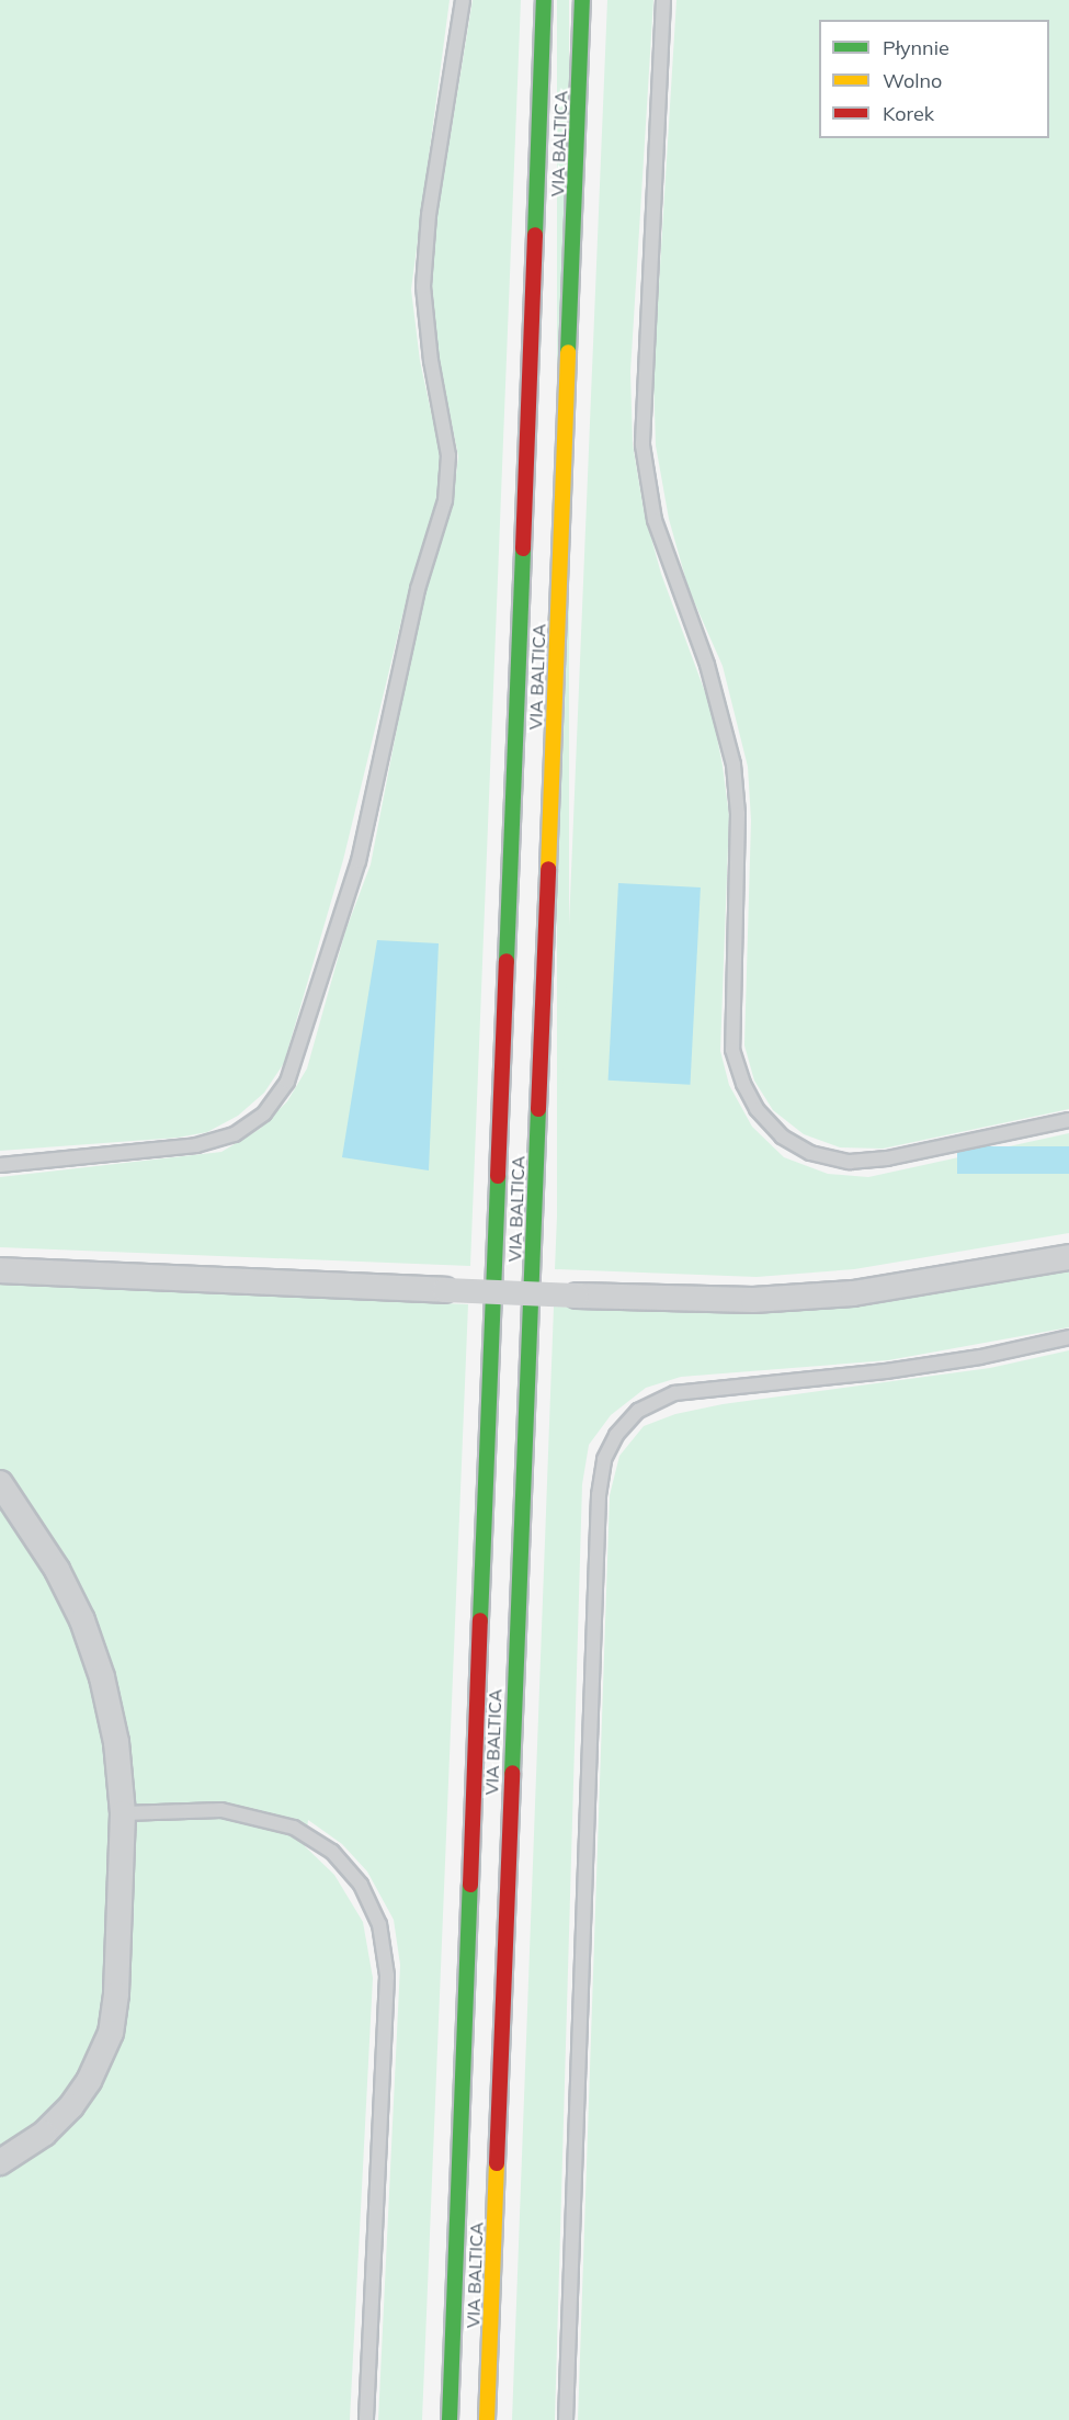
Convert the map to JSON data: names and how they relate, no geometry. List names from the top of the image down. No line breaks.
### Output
{"streets":{"highway":["VIA BALTICA"]},"legend":["Płynnie","Wolno","Korek"]}
